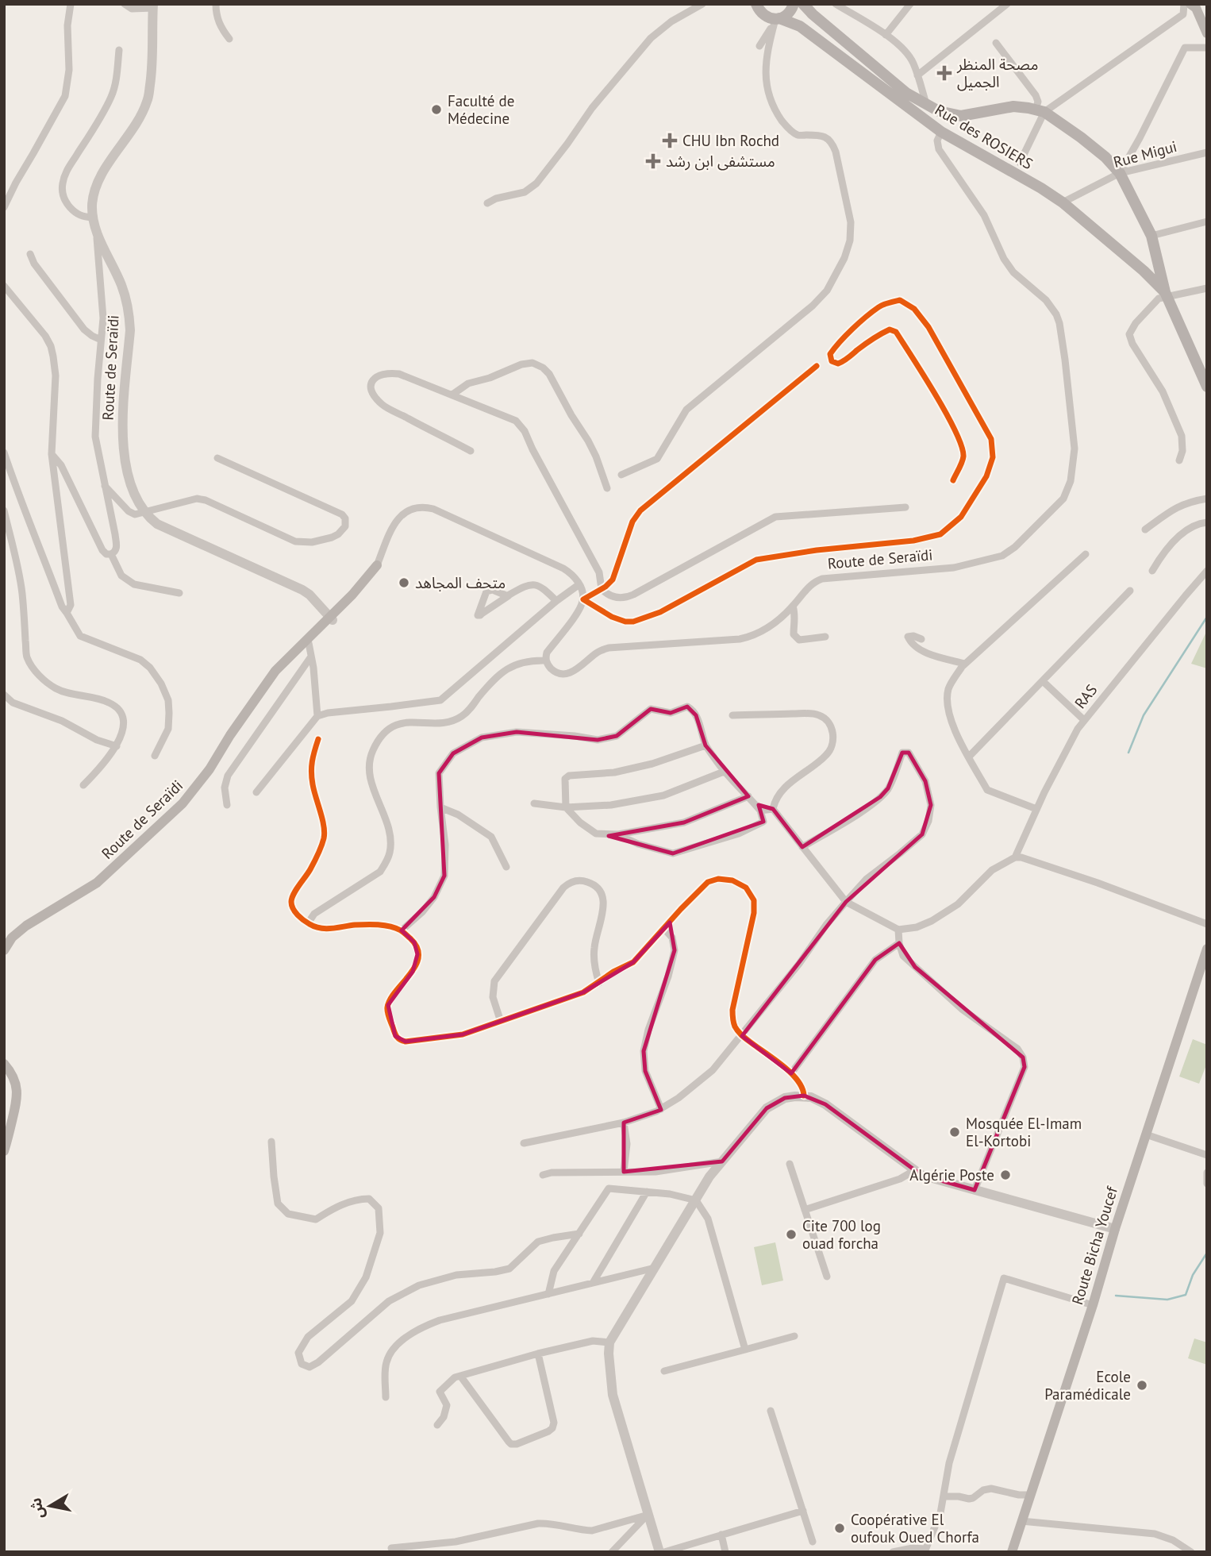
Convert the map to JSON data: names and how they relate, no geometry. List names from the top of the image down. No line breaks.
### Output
{"streets":{"main road":["Rue des ROSIERS","Route de Seraïdi","Route Bicha Youcef"],"street":["Rue Migui","RAS"]},"crossings":[["Rue des ROSIERS","Rue Migui"],["Rue des ROSIERS","Route de Seraïdi"]],"places":{"health":["مصحة المنظر الجميل","CHU Ibn Rochd","مستشفى ابن رشد"],"other":["Faculté de Médecine","متحف المجاهد","Mosquée El-Imam El-Kortobi","Algérie Poste","Cite 700 log ouad forcha","Ecole Paramédicale","Coopérative El oufouk Oued Chorfa"]},"north":"left"}
